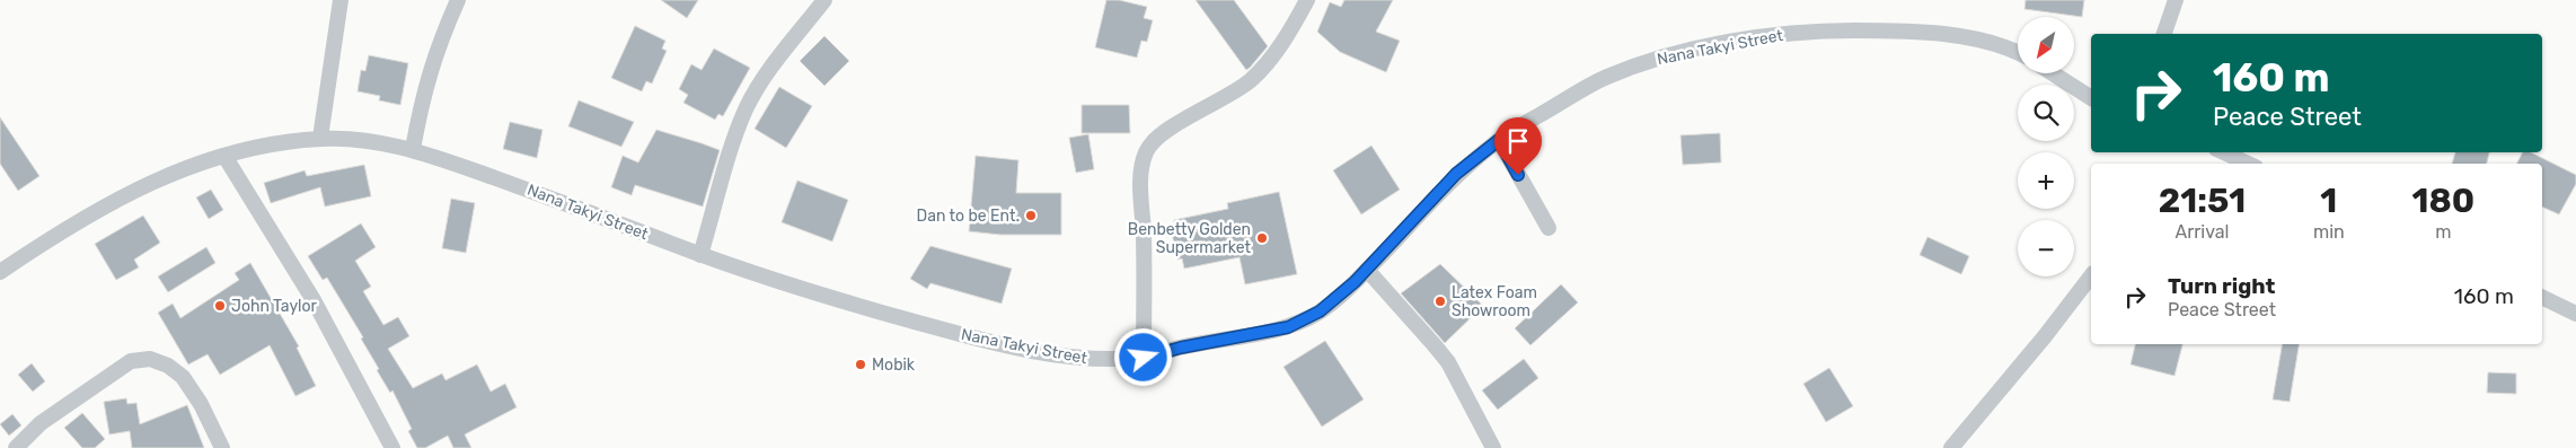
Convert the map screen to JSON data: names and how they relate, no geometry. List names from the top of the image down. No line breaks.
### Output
{"streets":{"street":["Nana Takyi Street"]},"places":["Dan to be Ent.","Benbetty Golden Supermarket","Latex Foam Showroom","John Taylor","Mobik"],"north":"bottom left","page":{"map_buttons":["+","−"],"turn":["160 m","Peace Street"],"eta":["21:51","Arrival","1","min","180","m"],"list":[{"name":"Turn right","note":"Peace Street","value":"160 m"}]}}
